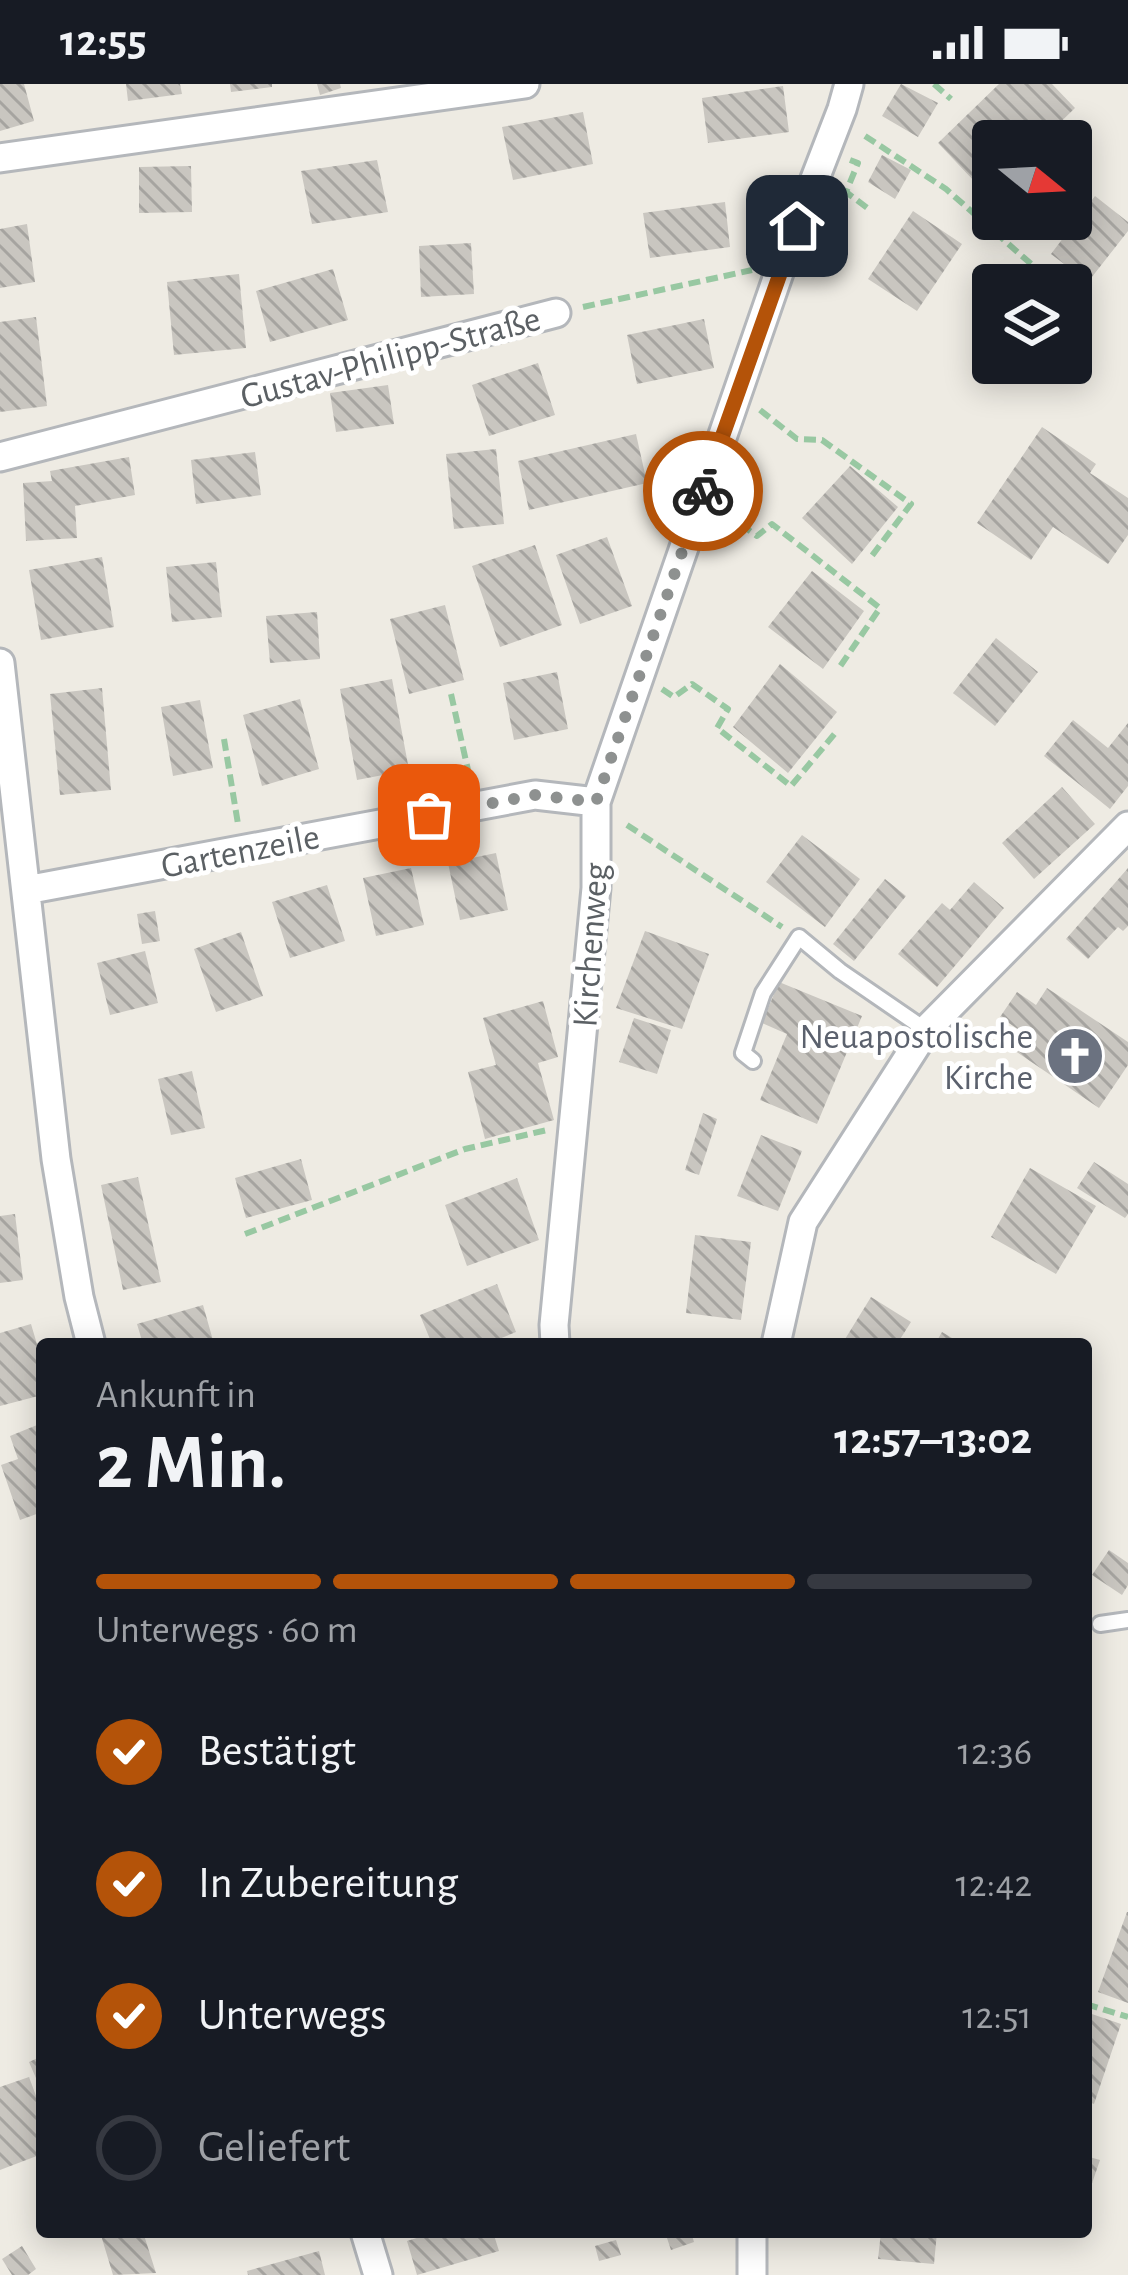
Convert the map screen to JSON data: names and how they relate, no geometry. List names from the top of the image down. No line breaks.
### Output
{"streets":{"street":["Gustav-Philipp-Straße","Gartenzeile","Kirchenweg"]},"crossings":[["Gustav-Philipp-Straße","Kirchenweg"],["Gartenzeile","Kirchenweg"]],"places":{"church":["Neuapostolische Kirche"]},"north":"right","page":{"status":"12:55","heading":["2 Min.","Ankunft in","12:57–13:02"],"bar":"Unterwegs · 60 m","list":[["Bestätigt","12:36"],["In Zubereitung","12:42"],["Unterwegs","12:51"],"Geliefert"]}}
